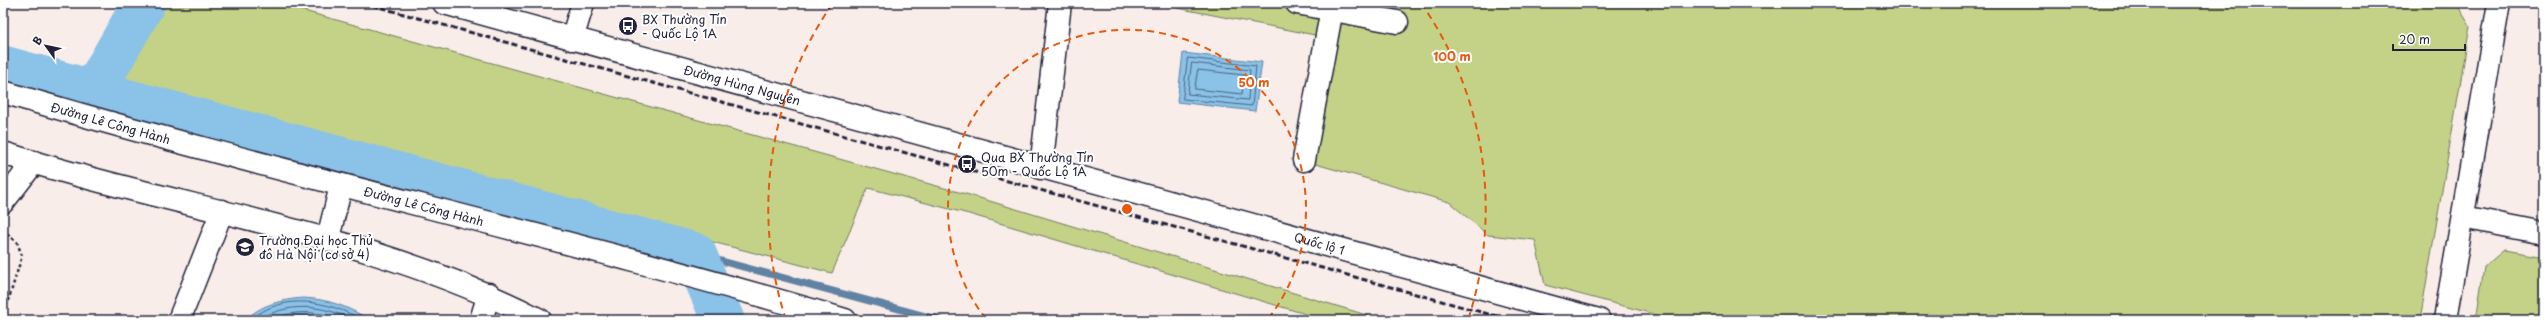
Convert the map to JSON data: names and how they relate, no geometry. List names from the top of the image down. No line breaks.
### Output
{"streets":{"main road":["Đường Hùng Nguyên","Đường Lê Công Hành","Quốc lộ 1"]},"crossings":[["Đường Hùng Nguyên","Quốc lộ 1"]],"places":{"bus stop":["BX Thường Tín - Quốc Lộ 1A","Qua BX Thường Tín 50m - Quốc Lộ 1A"],"school or university":["Trường Đại học Thủ đô Hà Nội (cơ sở 4)"]},"scale_bar":"20 m","north":"top left","rings":["100 m","50 m"]}
